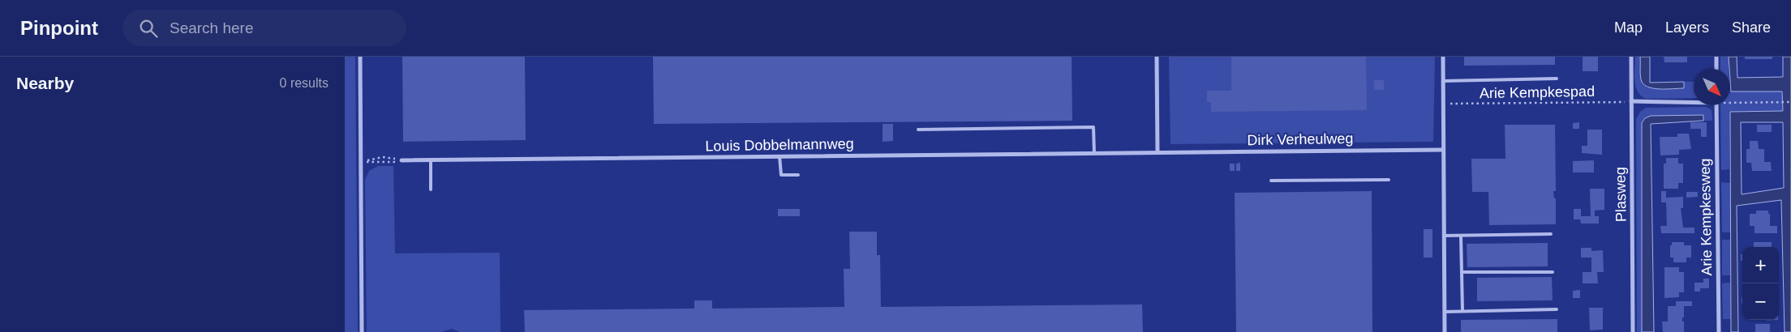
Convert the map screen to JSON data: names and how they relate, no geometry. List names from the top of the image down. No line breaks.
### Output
{"streets":{"street":["Dirk Verheulweg","Louis Dobbelmannweg","Plasweg","Arie Kempkesweg"],"path":["Arie Kempkespad"]},"crossings":[["Arie Kempkespad","Plasweg"],["Dirk Verheulweg","Louis Dobbelmannweg"]],"north":"bottom right","page":{"header":"Pinpoint","search":"Search here","nav":["Map","Layers","Share"],"heading":["Nearby","0 results"],"map_buttons":["+","−"]}}
